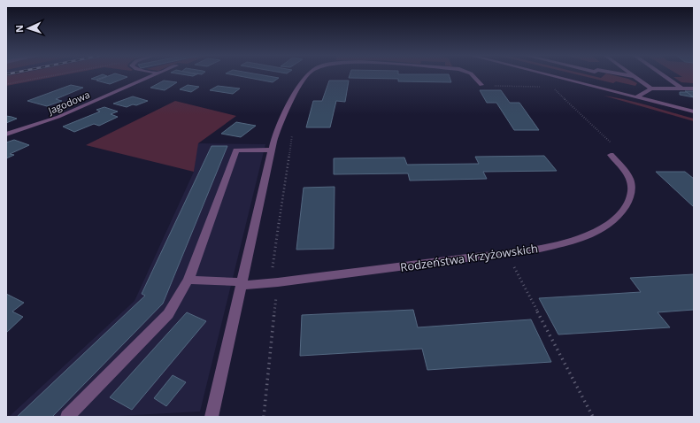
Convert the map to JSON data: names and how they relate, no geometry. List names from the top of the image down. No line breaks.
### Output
{"streets":{"street":["Jagodowa","Rodzeństwa Krzyżowskich"]},"north":"left"}
